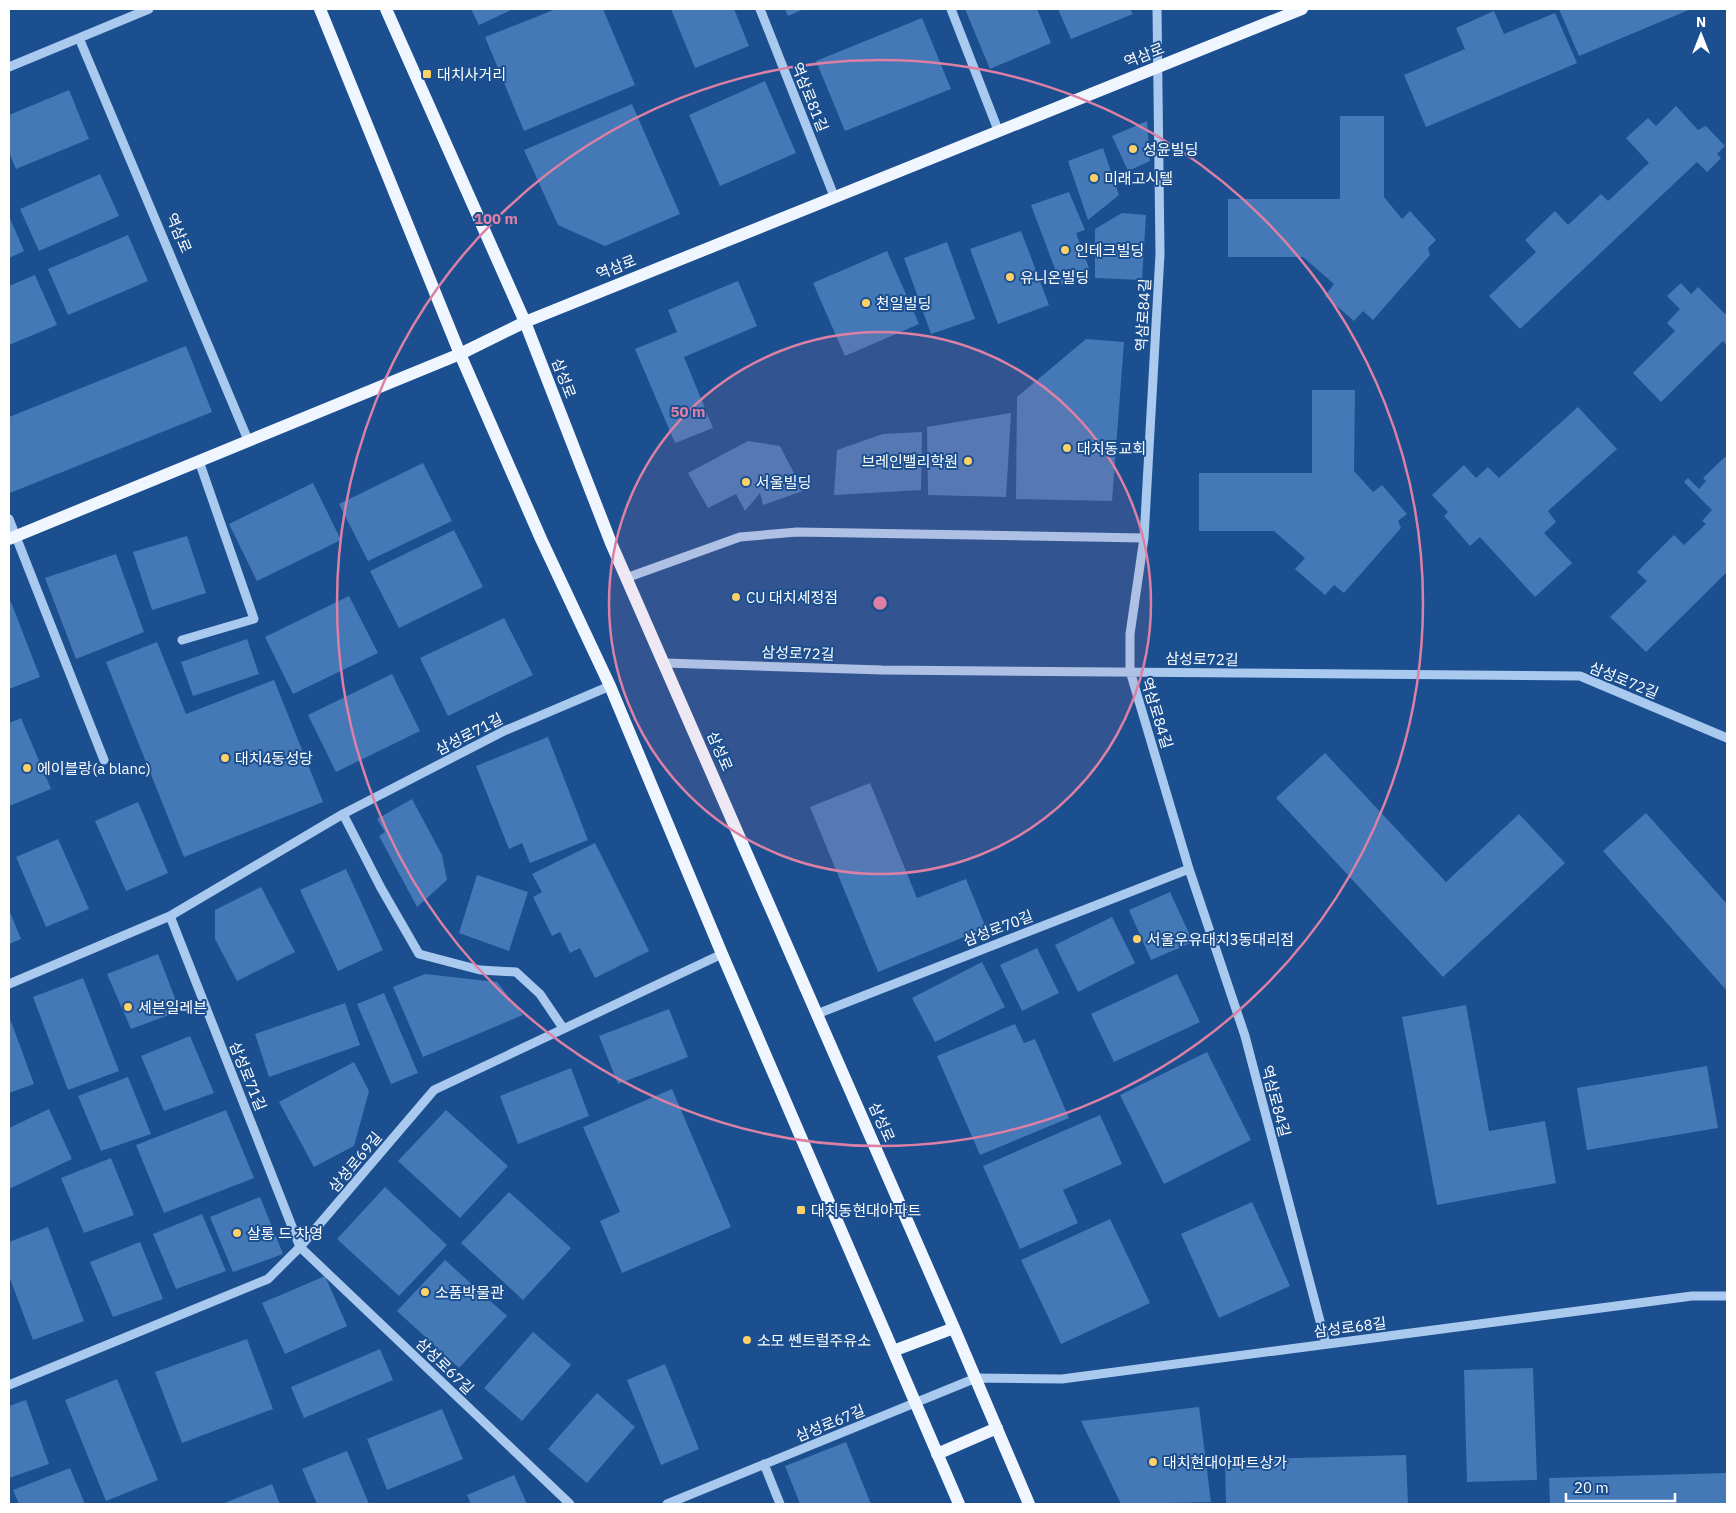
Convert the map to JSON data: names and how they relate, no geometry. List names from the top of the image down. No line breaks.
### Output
{"streets":{"main road":["역삼로","삼성로"],"street":["역삼로81길","역삼로84길","삼성로72길","삼성로71길","삼성로70길","삼성로69길","삼성로68길","삼성로67길"]},"crossings":[["역삼로","역삼로81길"],["역삼로","역삼로84길"],["역삼로","삼성로"],["역삼로84길","삼성로72길"],["역삼로84길","삼성로70길"],["역삼로84길","삼성로68길"],["삼성로","삼성로72길"],["삼성로","삼성로70길"],["삼성로","삼성로68길"],["삼성로","삼성로67길"],["삼성로71길","삼성로69길"],["삼성로71길","삼성로67길"],["삼성로69길","삼성로67길"],["삼성로68길","삼성로67길"]],"places":{"transit":["대치사거리","대치동현대아파트"],"other":["성윤빌딩","미래고시텔","인테크빌딩","유니온빌딩","천일빌딩","대치동교회","브레인밸리학원","서울빌딩","CU 대치세정점","대치4동성당","에이블랑(a blanc)","서울우유대치3동대리점","세븐일레븐","살롱 드 차영","소품박물관","소모 쎈트럴주유소","대치현대아파트상가"]},"scale_bar":"20 m","north":"top","rings":["100 m","50 m"]}
